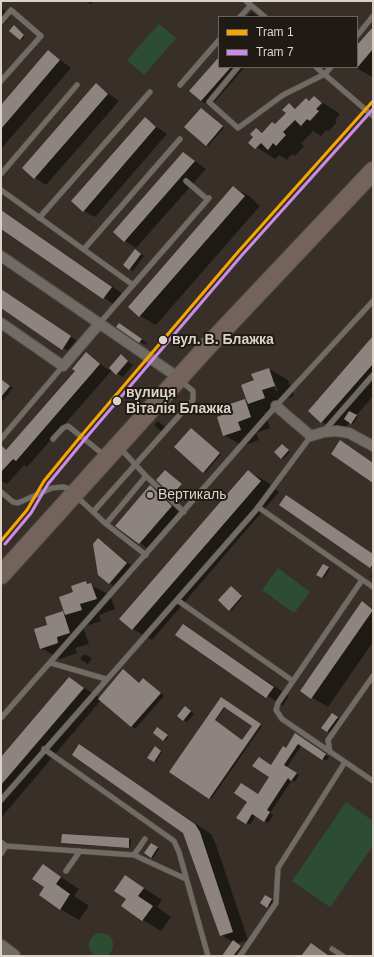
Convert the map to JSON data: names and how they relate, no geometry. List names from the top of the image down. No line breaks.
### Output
{"places":["вул. В. Блажка","вулиця Віталія Блажка","Вертикаль"],"lines":["tram line 1","tram line 7"],"legend":["Tram 1","Tram 7"]}
